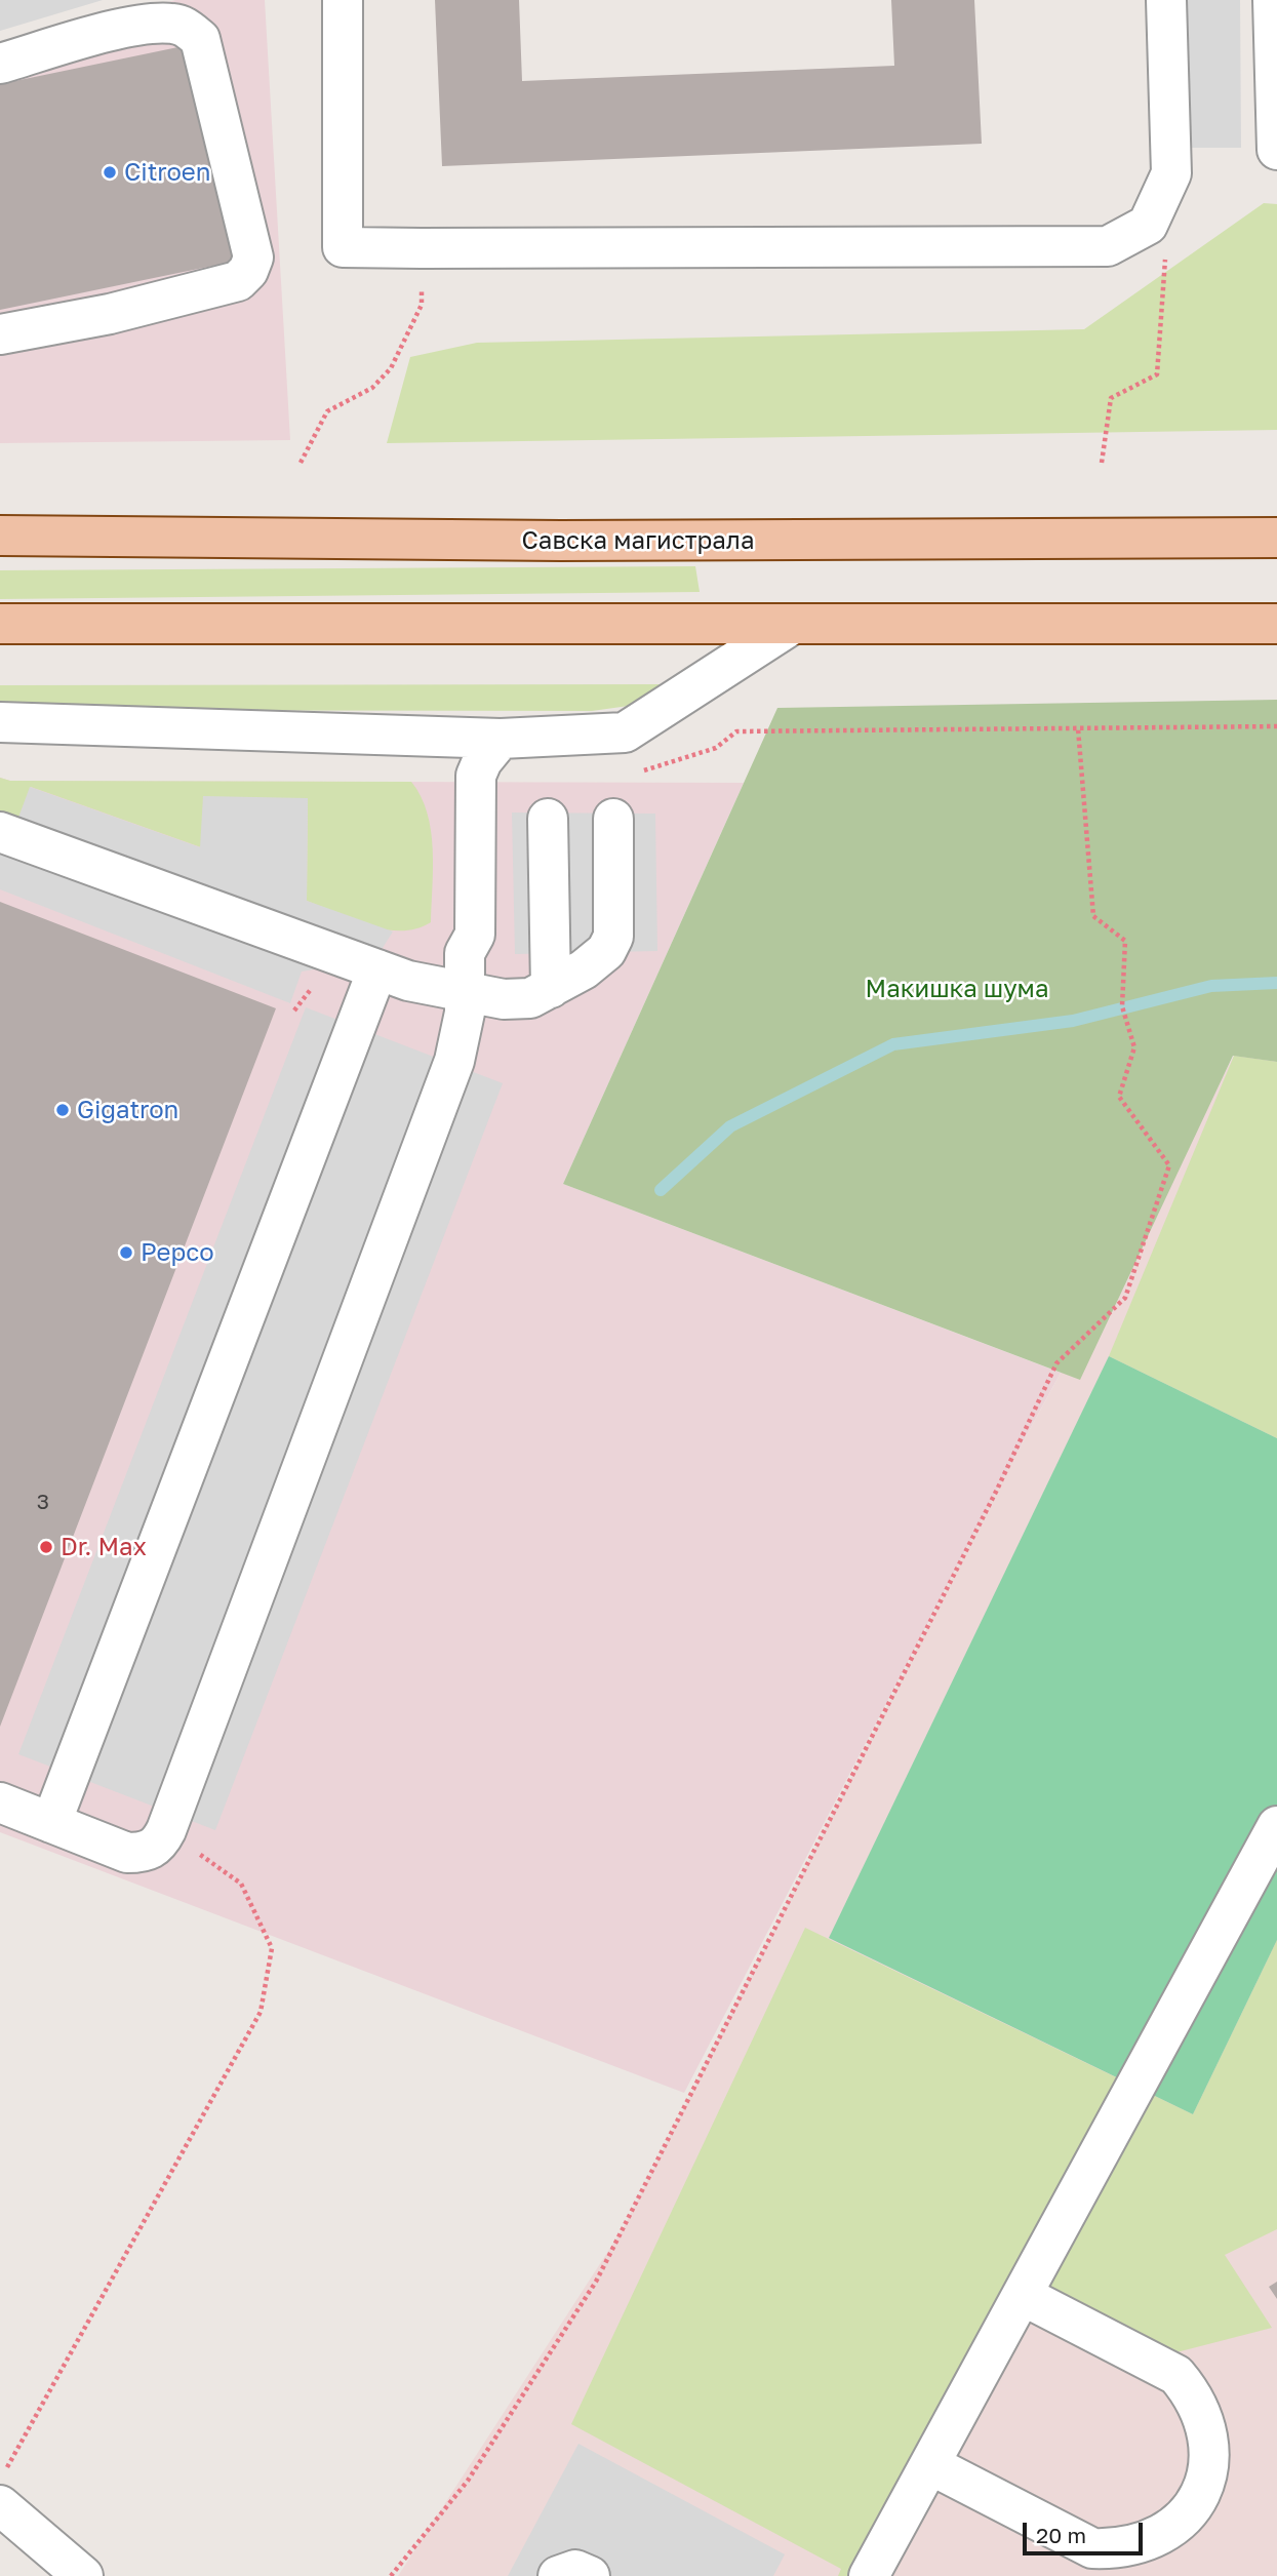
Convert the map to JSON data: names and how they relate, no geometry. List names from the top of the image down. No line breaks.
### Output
{"streets":{"main road":["Савска магистрала"]},"parks":["Макишка шума"],"places":["Citroen","Gigatron","Pepco","Dr. Max"],"house_numbers":["3"],"scale_bar":"20 m"}
